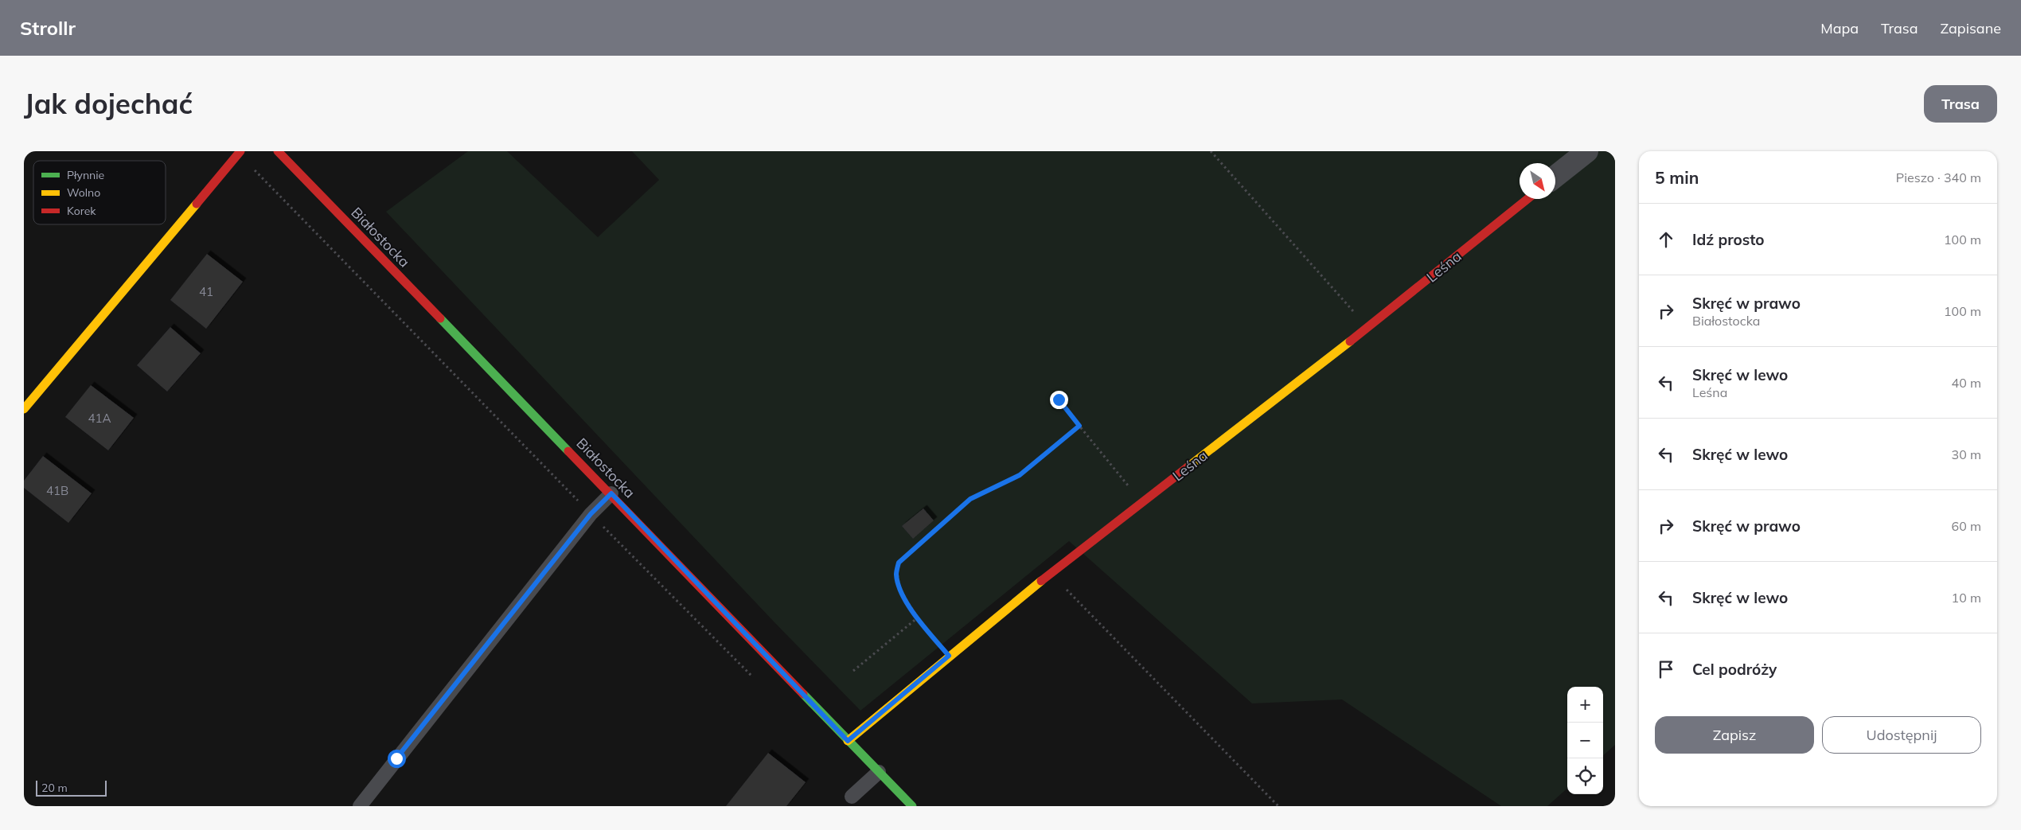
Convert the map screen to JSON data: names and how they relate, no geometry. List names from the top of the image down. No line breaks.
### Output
{"streets":{"street":["Białostocka","Leśna"]},"crossings":[["Białostocka","Leśna"]],"house_numbers":["41","41A","41B"],"legend":["Płynnie","Wolno","Korek"],"scale_bar":"20 m","north":"bottom right","page":{"header":"Strollr","nav":["Mapa","Trasa","Zapisane"],"buttons":["Trasa",["Zapisz","Udostępnij"]],"title":"Jak dojechać","heading":["5 min","Pieszo · 340 m"],"list":[["Idź prosto","100 m"],["Skręć w prawo","Białostocka","100 m"],["Skręć w lewo","Leśna","40 m"],["Skręć w lewo","30 m"],["Skręć w prawo","60 m"],["Skręć w lewo","10 m"],"Cel podróży"],"map_buttons":["+","−"],"scale":"20 m"}}
